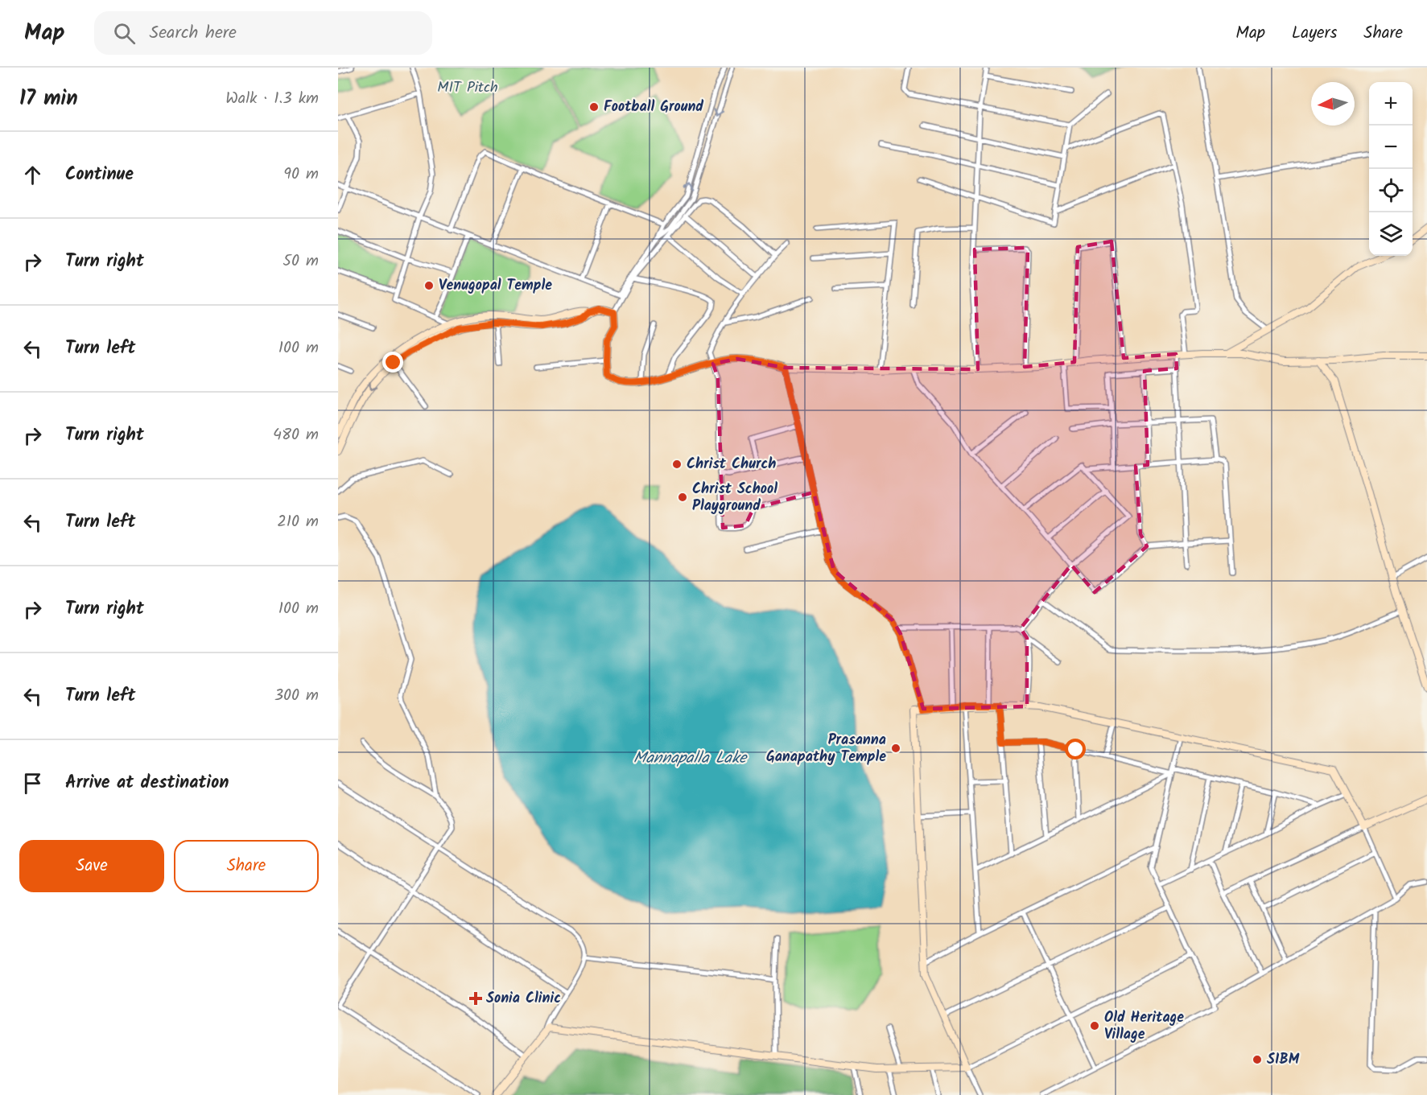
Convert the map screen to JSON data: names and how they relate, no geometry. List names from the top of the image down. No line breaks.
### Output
{"water":["Mannapalla Lake"],"parks":["MIT Pitch"],"places":{"other":["Football Ground","Venugopal Temple","Christ Church","Christ School Playground","Prasanna Ganapathy Temple","Old Heritage Village","SIBM"],"health":["Sonia Clinic"]},"north":"left","page":{"header":"Map","search":"Search here","nav":["Map","Layers","Share"],"heading":["17 min","Walk · 1.3 km"],"map_buttons":["+","−"],"list":[["Continue","90 m"],["Turn right","50 m"],["Turn left","100 m"],["Turn right","480 m"],["Turn left","210 m"],["Turn right","100 m"],["Turn left","300 m"],"Arrive at destination"],"buttons":["Save","Share"]}}
